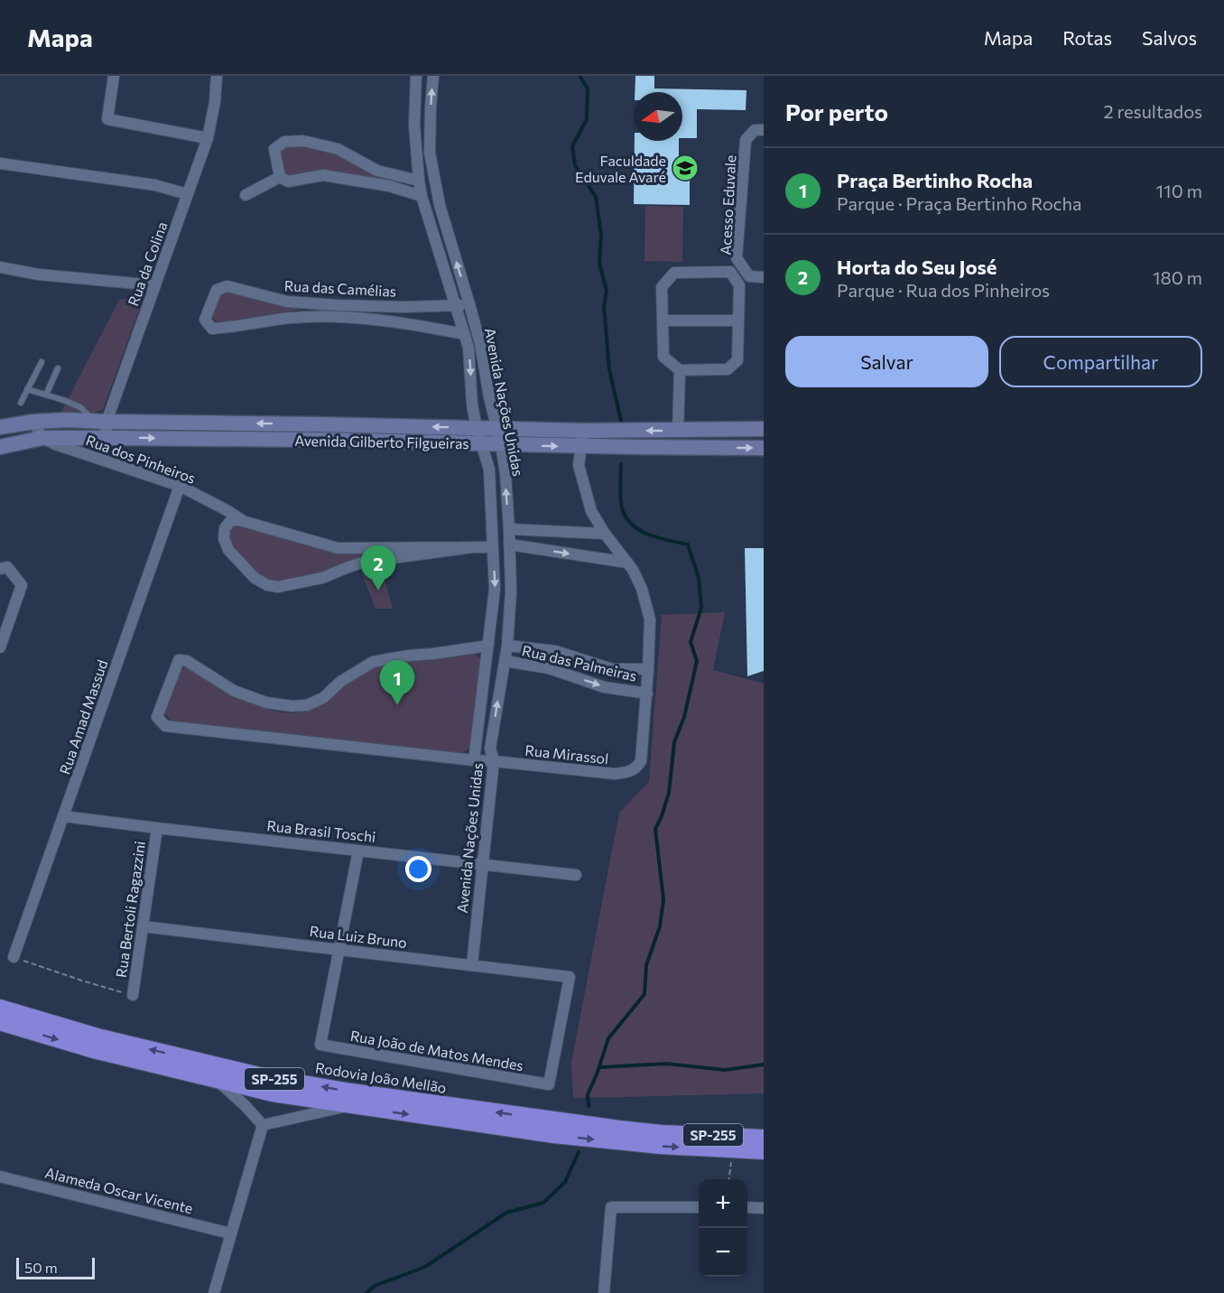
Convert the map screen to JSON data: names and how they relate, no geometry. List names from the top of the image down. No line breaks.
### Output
{"streets":{"highway":["Rodovia João Mellão","SP-255"],"main road":["Avenida Gilberto Filgueiras"],"street":["Acesso Eduvale","Rua da Colina","Rua das Camélias","Avenida Nações Unidas","Rua dos Pinheiros","Rua das Palmeiras","Rua Amad Massud","Rua Mirassol","Rua Brasil Toschi","Rua Bertoli Ragazzini","Rua Luiz Bruno","Rua João de Matos Mendes","Alameda Oscar Vicente"]},"crossings":[["Rua da Colina","Avenida Gilberto Filgueiras"],["Rua da Colina","Rua dos Pinheiros"],["Rua das Camélias","Avenida Nações Unidas"],["Avenida Nações Unidas","Avenida Gilberto Filgueiras"],["Avenida Nações Unidas","Rua dos Pinheiros"],["Avenida Nações Unidas","Rua das Palmeiras"],["Avenida Nações Unidas","Rua Mirassol"],["Avenida Nações Unidas","Rua Brasil Toschi"],["Avenida Nações Unidas","Rua Luiz Bruno"],["Avenida Gilberto Filgueiras","Rua dos Pinheiros"],["Rua dos Pinheiros","Rua Amad Massud"],["Rua das Palmeiras","Rua Mirassol"],["Rua Amad Massud","Rua Brasil Toschi"],["Rua Brasil Toschi","Rua Bertoli Ragazzini"],["Rua Bertoli Ragazzini","Rua Luiz Bruno"],["Rua Luiz Bruno","Rua João de Matos Mendes"]],"places":{"school or university":["Faculdade Eduvale Avaré"]},"scale_bar":"50 m","north":"left","page":{"header":"Mapa","nav":["Mapa","Rotas","Salvos"],"heading":["Por perto","2 resultados"],"list":[{"mark":"1","name":"Praça Bertinho Rocha","note":"Parque · Praça Bertinho Rocha","value":"110 m"},{"mark":"2","name":"Horta do Seu José","note":"Parque · Rua dos Pinheiros","value":"180 m"}],"buttons":["Salvar","Compartilhar"],"pins":["2","1"],"map_buttons":["+","−"],"scale":"50 m"}}
